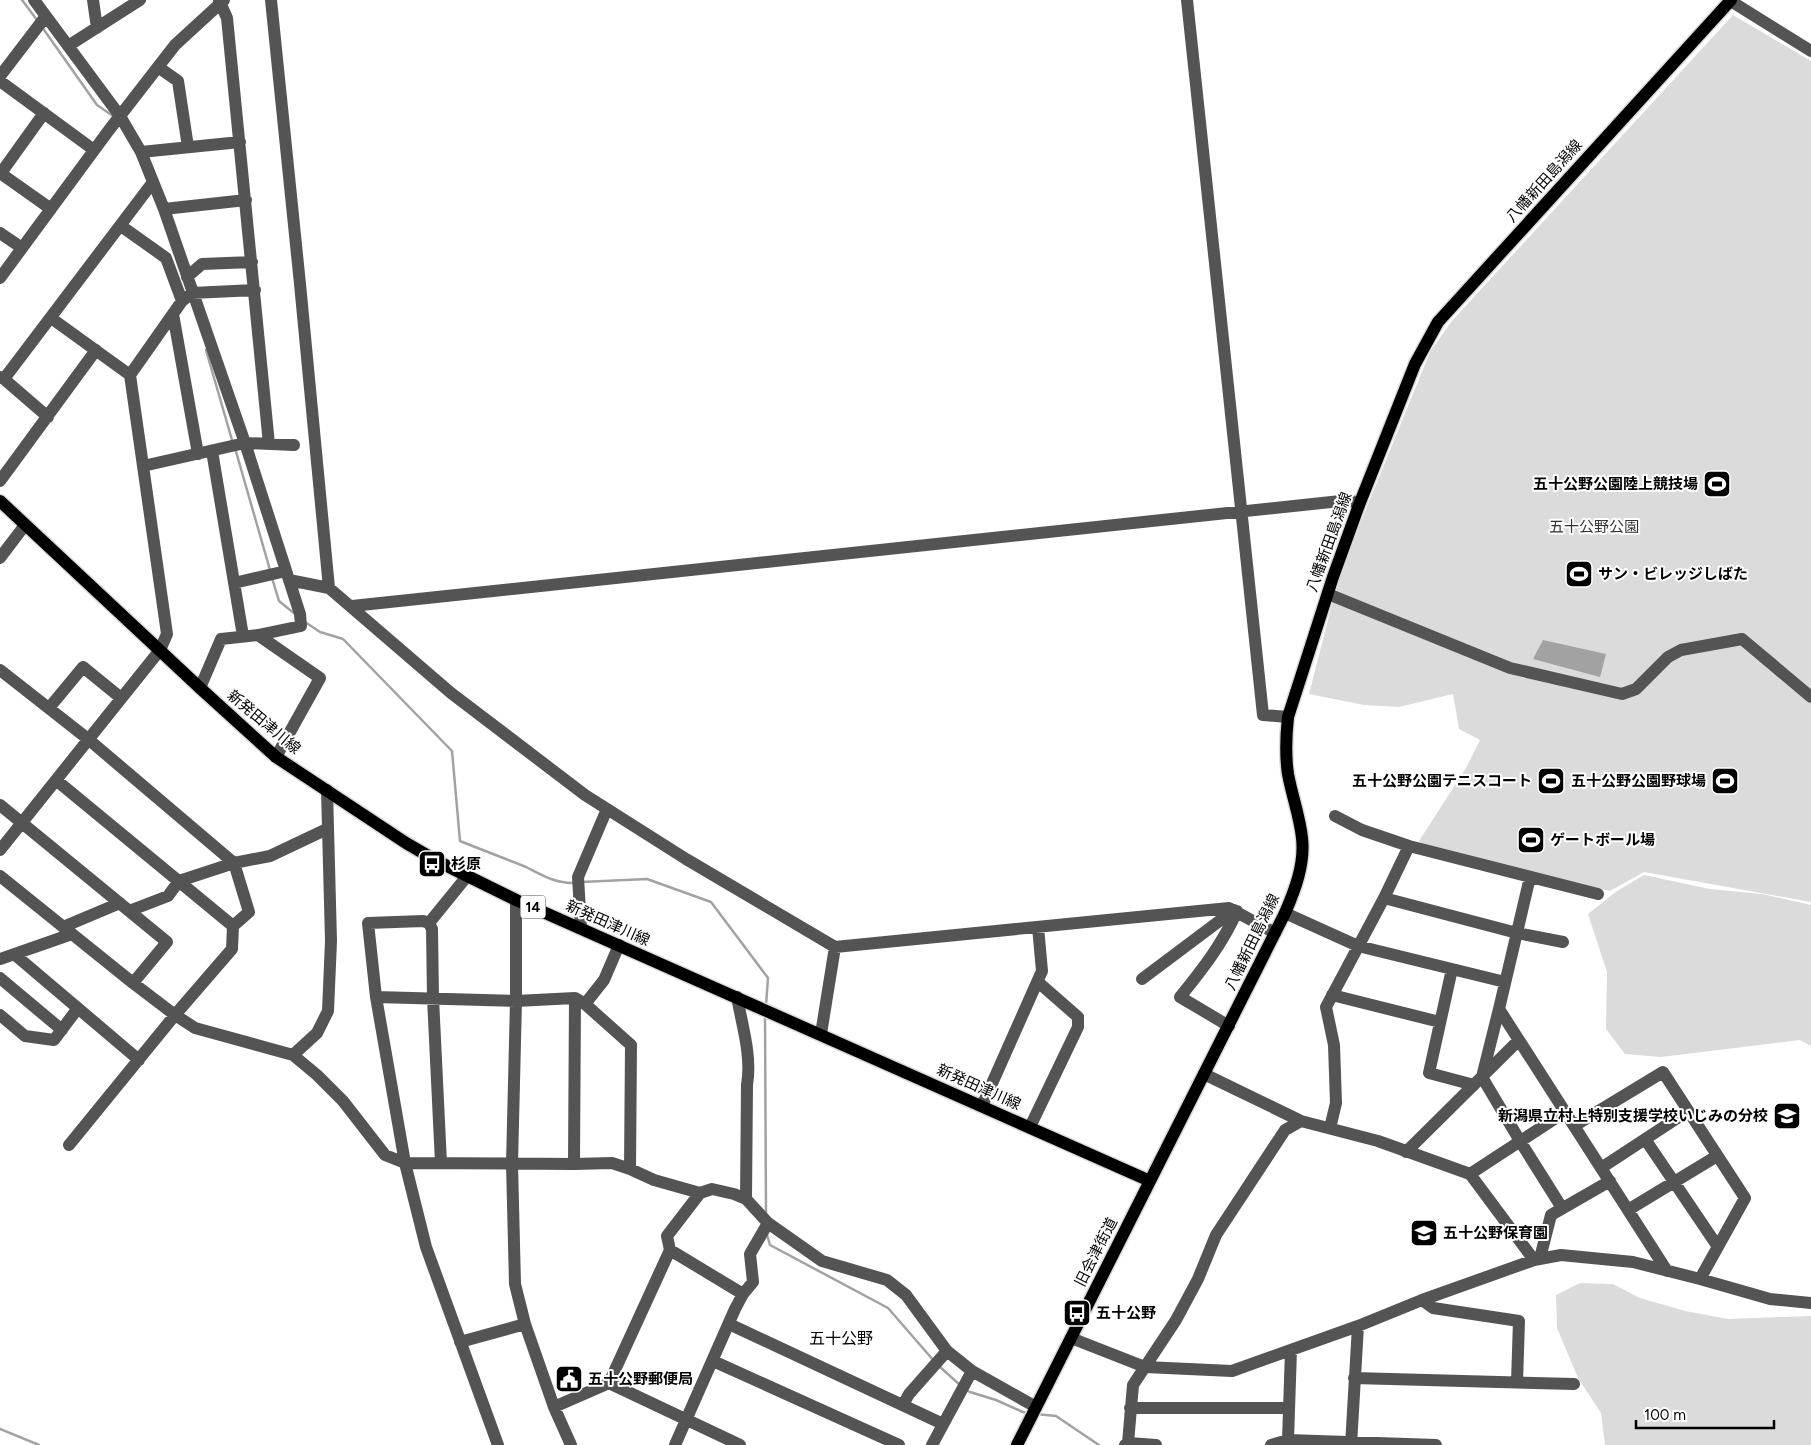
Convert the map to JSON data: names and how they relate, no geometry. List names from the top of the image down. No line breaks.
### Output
{"streets":{"main road":["八幡新田島潟線","新発田津川線","14","旧会津街道"]},"crossings":[["八幡新田島潟線","新発田津川線"],["八幡新田島潟線","旧会津街道"],["新発田津川線","旧会津街道"]],"districts":["五十公野"],"parks":["五十公野公園"],"places":{"sports":["五十公野公園陸上競技場","サン・ビレッジしばた","五十公野公園テニスコート","五十公野公園野球場","ゲートボール場"],"bus stop":["杉原","五十公野"],"school or university":["新潟県立村上特別支援学校いじみの分校","五十公野保育園"],"public building":["五十公野郵便局"]},"scale_bar":"100 m"}
